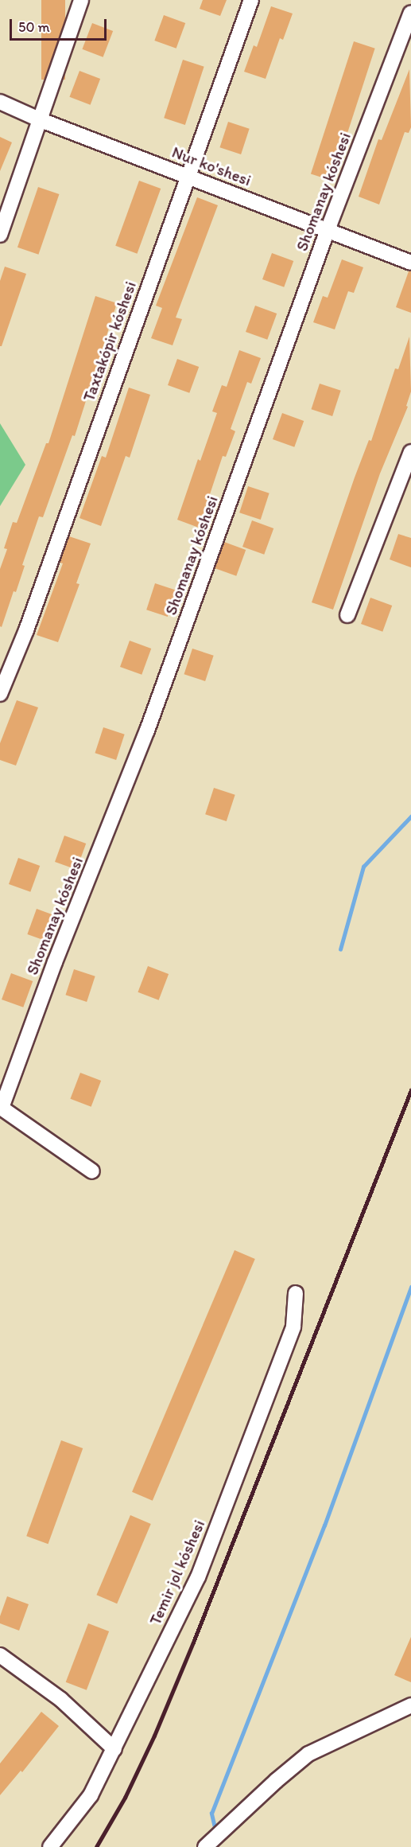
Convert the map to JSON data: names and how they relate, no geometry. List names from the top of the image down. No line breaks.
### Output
{"streets":{"street":["Nur ko'shesi","Shomanay kóshesi","Taxtakópir kóshesi","Temir jol kóshesi"]},"crossings":[["Nur ko'shesi","Shomanay kóshesi"],["Nur ko'shesi","Taxtakópir kóshesi"]],"scale_bar":"50 m"}
